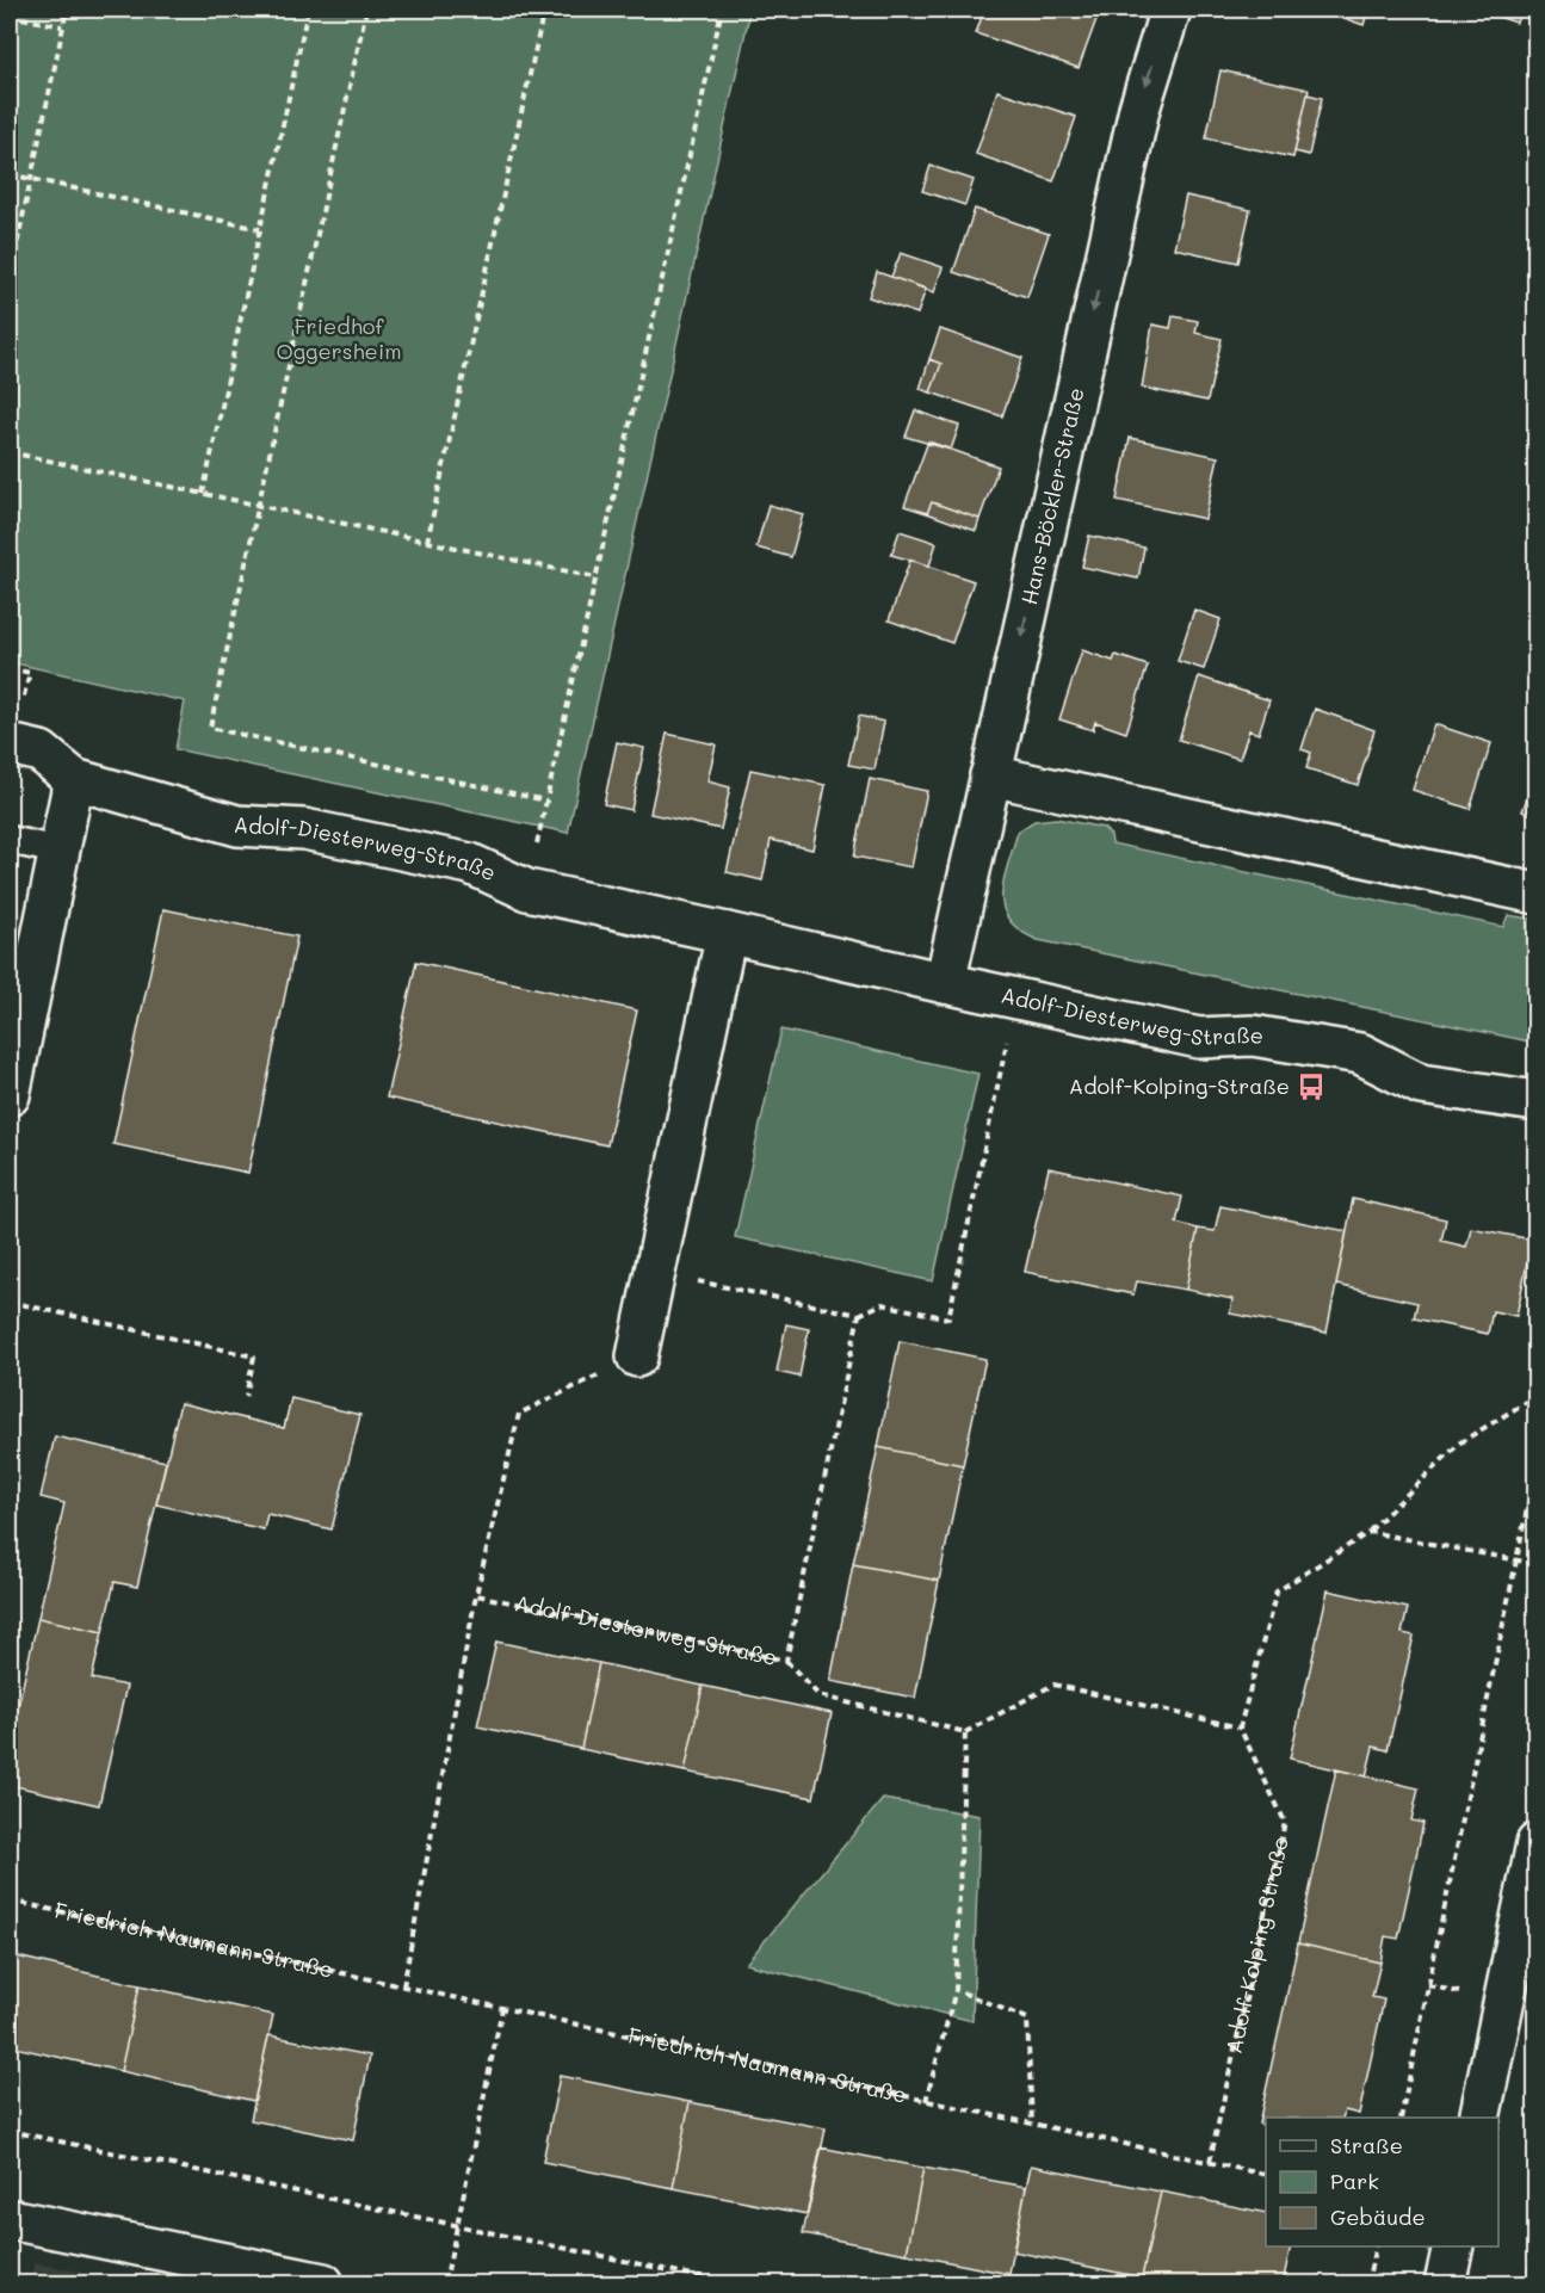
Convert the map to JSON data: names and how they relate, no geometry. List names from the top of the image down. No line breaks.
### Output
{"streets":{"street":["Hans-Böckler-Straße","Adolf-Diesterweg-Straße"],"path":["Friedrich-Naumann-Straße","Adolf-Kolping-Straße"]},"crossings":[["Hans-Böckler-Straße","Adolf-Diesterweg-Straße"]],"one_way":["Hans-Böckler-Straße"],"parks":["Friedhof Oggersheim"],"places":{"bus stop":["Adolf-Kolping-Straße"]},"legend":["Straße","Park","Gebäude"]}
